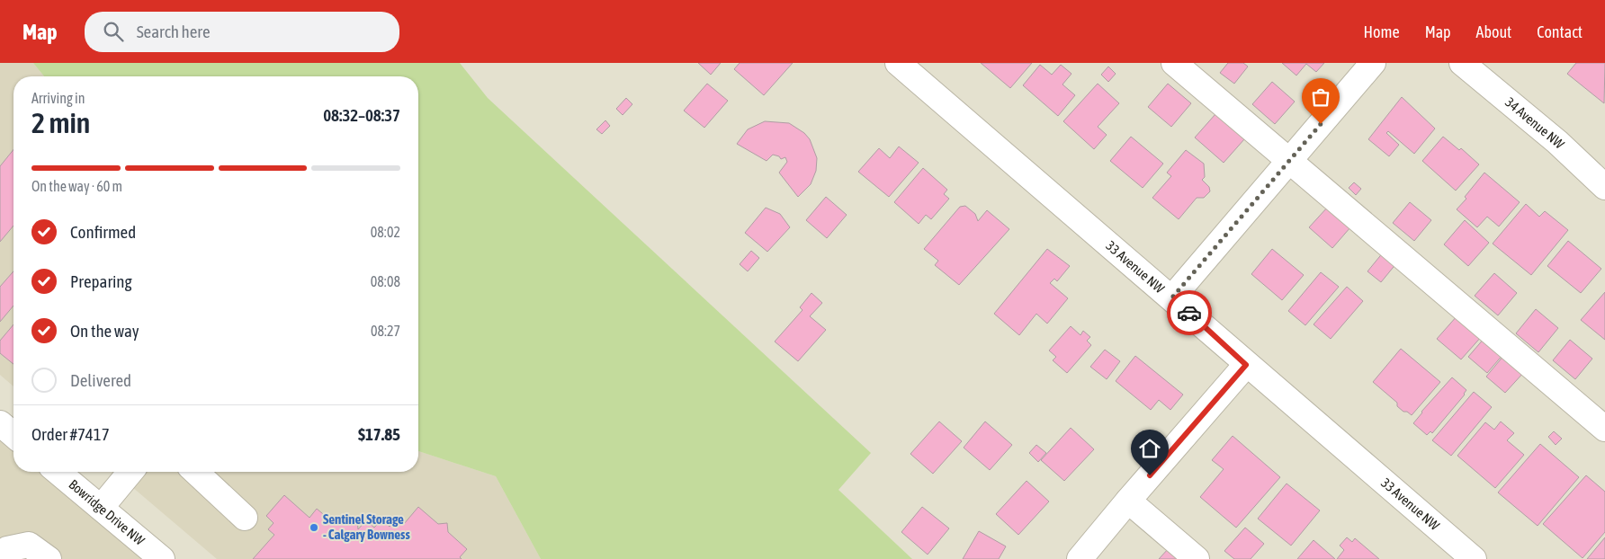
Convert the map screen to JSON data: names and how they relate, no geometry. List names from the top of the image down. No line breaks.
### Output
{"streets":{"street":["34 Avenue NW","33 Avenue NW","Bowridge Drive NW"]},"places":["Sentinel Storage - Calgary Bowness"],"page":{"header":"Map","search":"Search here","nav":["Home","Map","About","Contact"],"heading":["2 min","Arriving in","08:32–08:37"],"panel":["Order #7417","$17.85"],"bar":"On the way · 60 m","list":[["Confirmed","08:02"],["Preparing","08:08"],["On the way","08:27"],"Delivered"]}}
